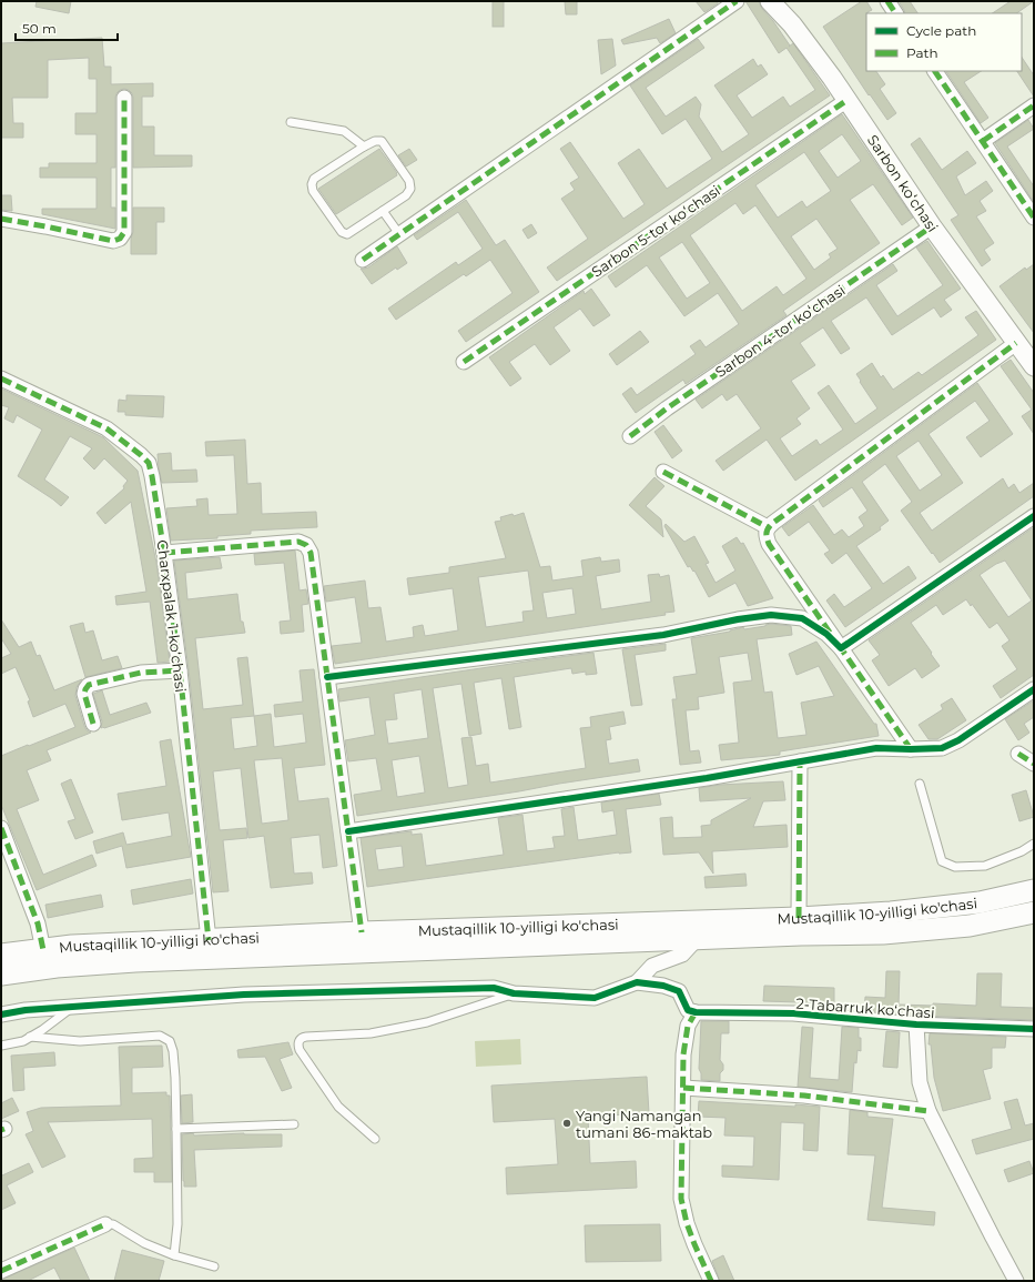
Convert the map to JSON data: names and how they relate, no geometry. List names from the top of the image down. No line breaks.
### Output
{"streets":{"main road":["Mustaqillik 10-yilligi ko'chasi"],"street":["Sarbon koʻchasi","Sarbon 5-tor koʻchasi","Sarbon 4-tor koʻchasi","Charxpalak 1-koʻchasi","2-Tabarruk koʻchasi"]},"crossings":[["Sarbon koʻchasi","Sarbon 5-tor koʻchasi"],["Sarbon koʻchasi","Sarbon 4-tor koʻchasi"],["Charxpalak 1-koʻchasi","Mustaqillik 10-yilligi ko'chasi"]],"places":["Yangi Namangan tumani 86-maktab"],"legend":["Cycle path","Path"],"scale_bar":"50 m"}
